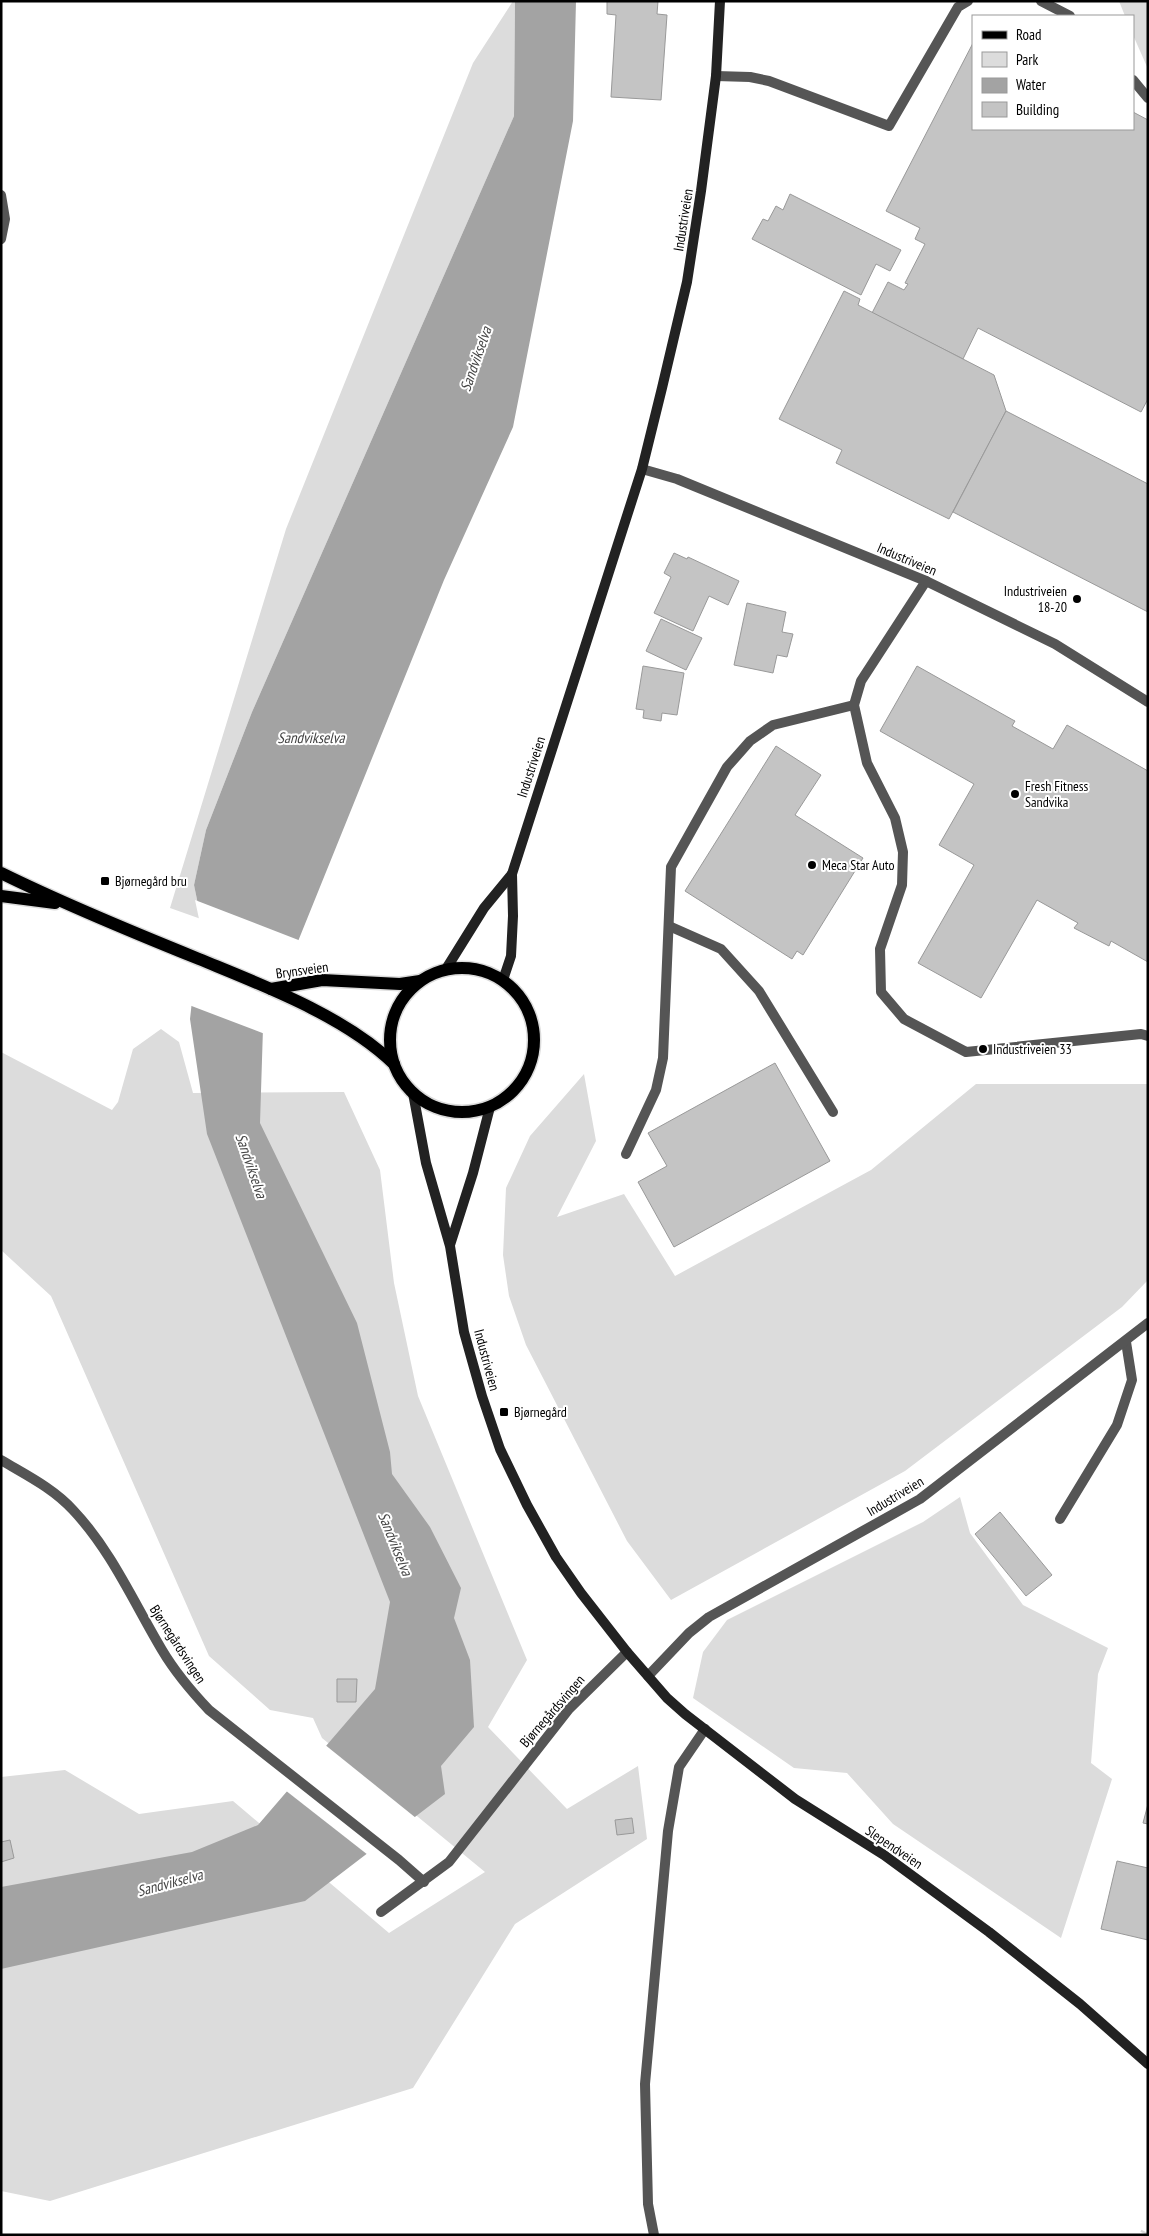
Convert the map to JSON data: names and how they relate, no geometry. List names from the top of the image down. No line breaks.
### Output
{"streets":{"main road":["Industriveien","Brynsveien","Slependveien"],"street":["Bjørnegårdsvingen"]},"crossings":[["Industriveien","Brynsveien"],["Industriveien","Bjørnegårdsvingen"],["Industriveien","Slependveien"],["Bjørnegårdsvingen","Slependveien"]],"water":["Sandvikselva"],"places":{"other":["Industriveien 18-20","Fresh Fitness Sandvika","Meca Star Auto","Industriveien 33"],"transit":["Bjørnegård bru","Bjørnegård"]},"legend":["Road","Park","Water","Building"]}
